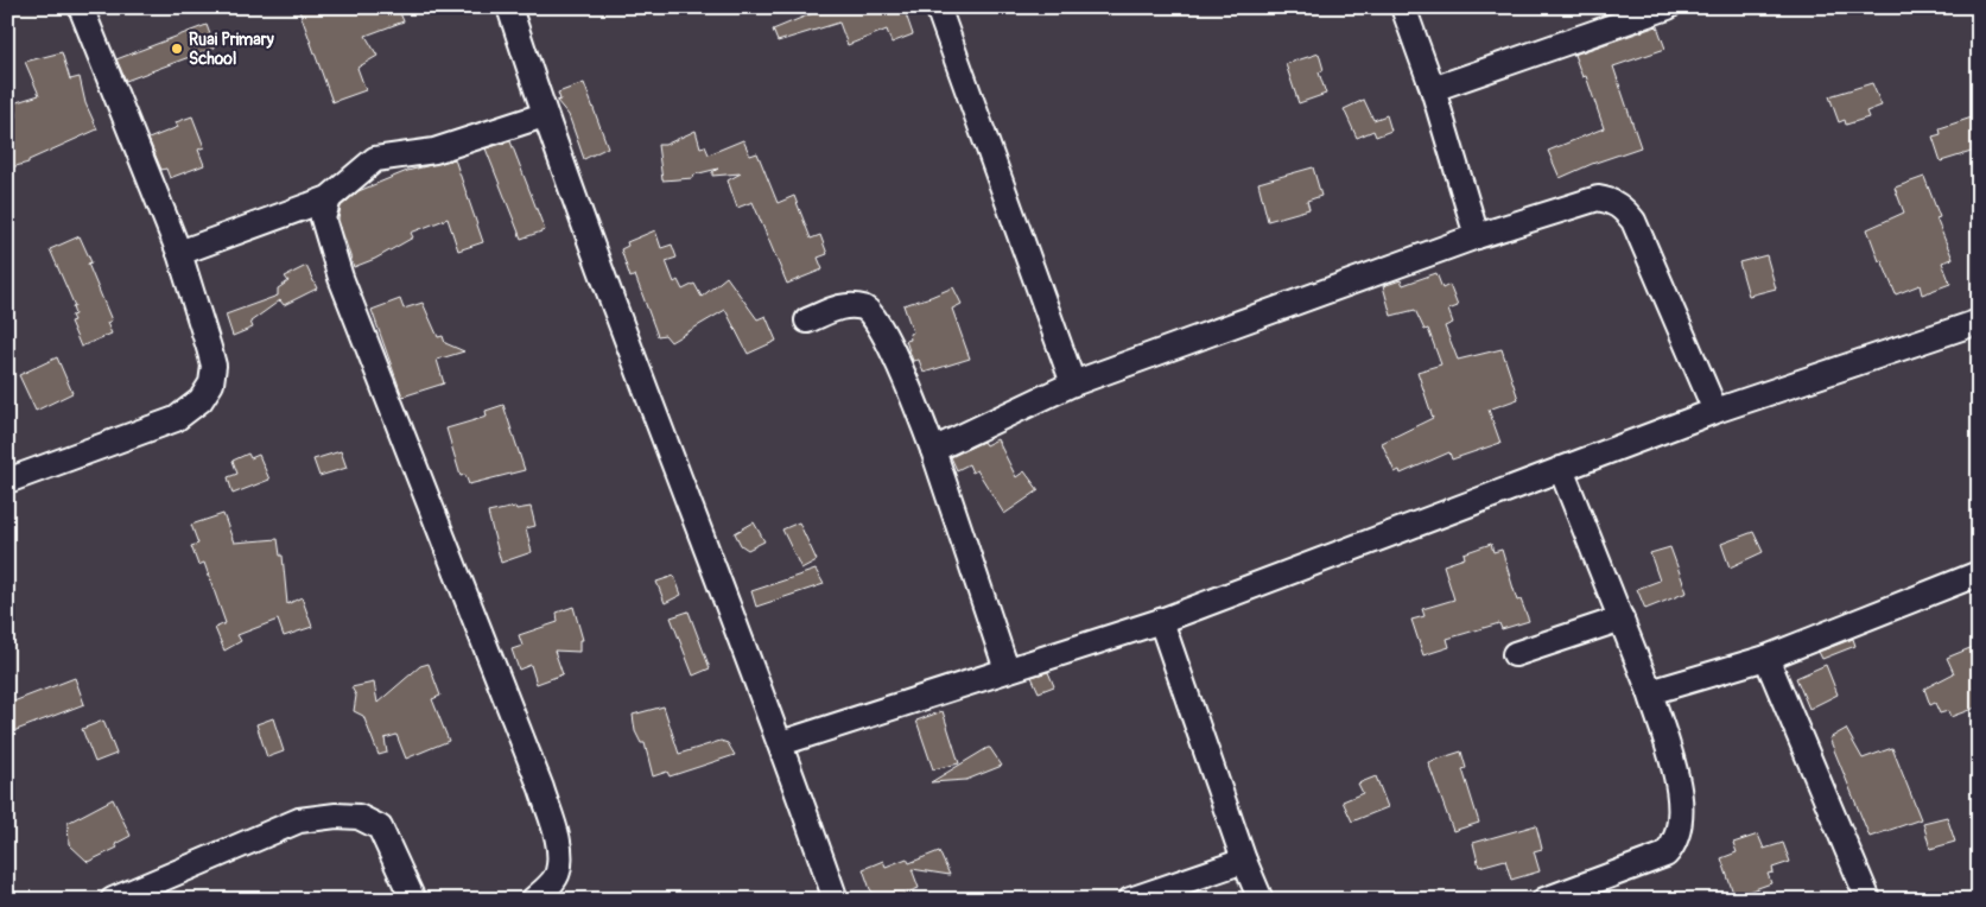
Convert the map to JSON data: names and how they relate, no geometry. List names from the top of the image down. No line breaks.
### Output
{"places":["Ruai Primary School"]}
